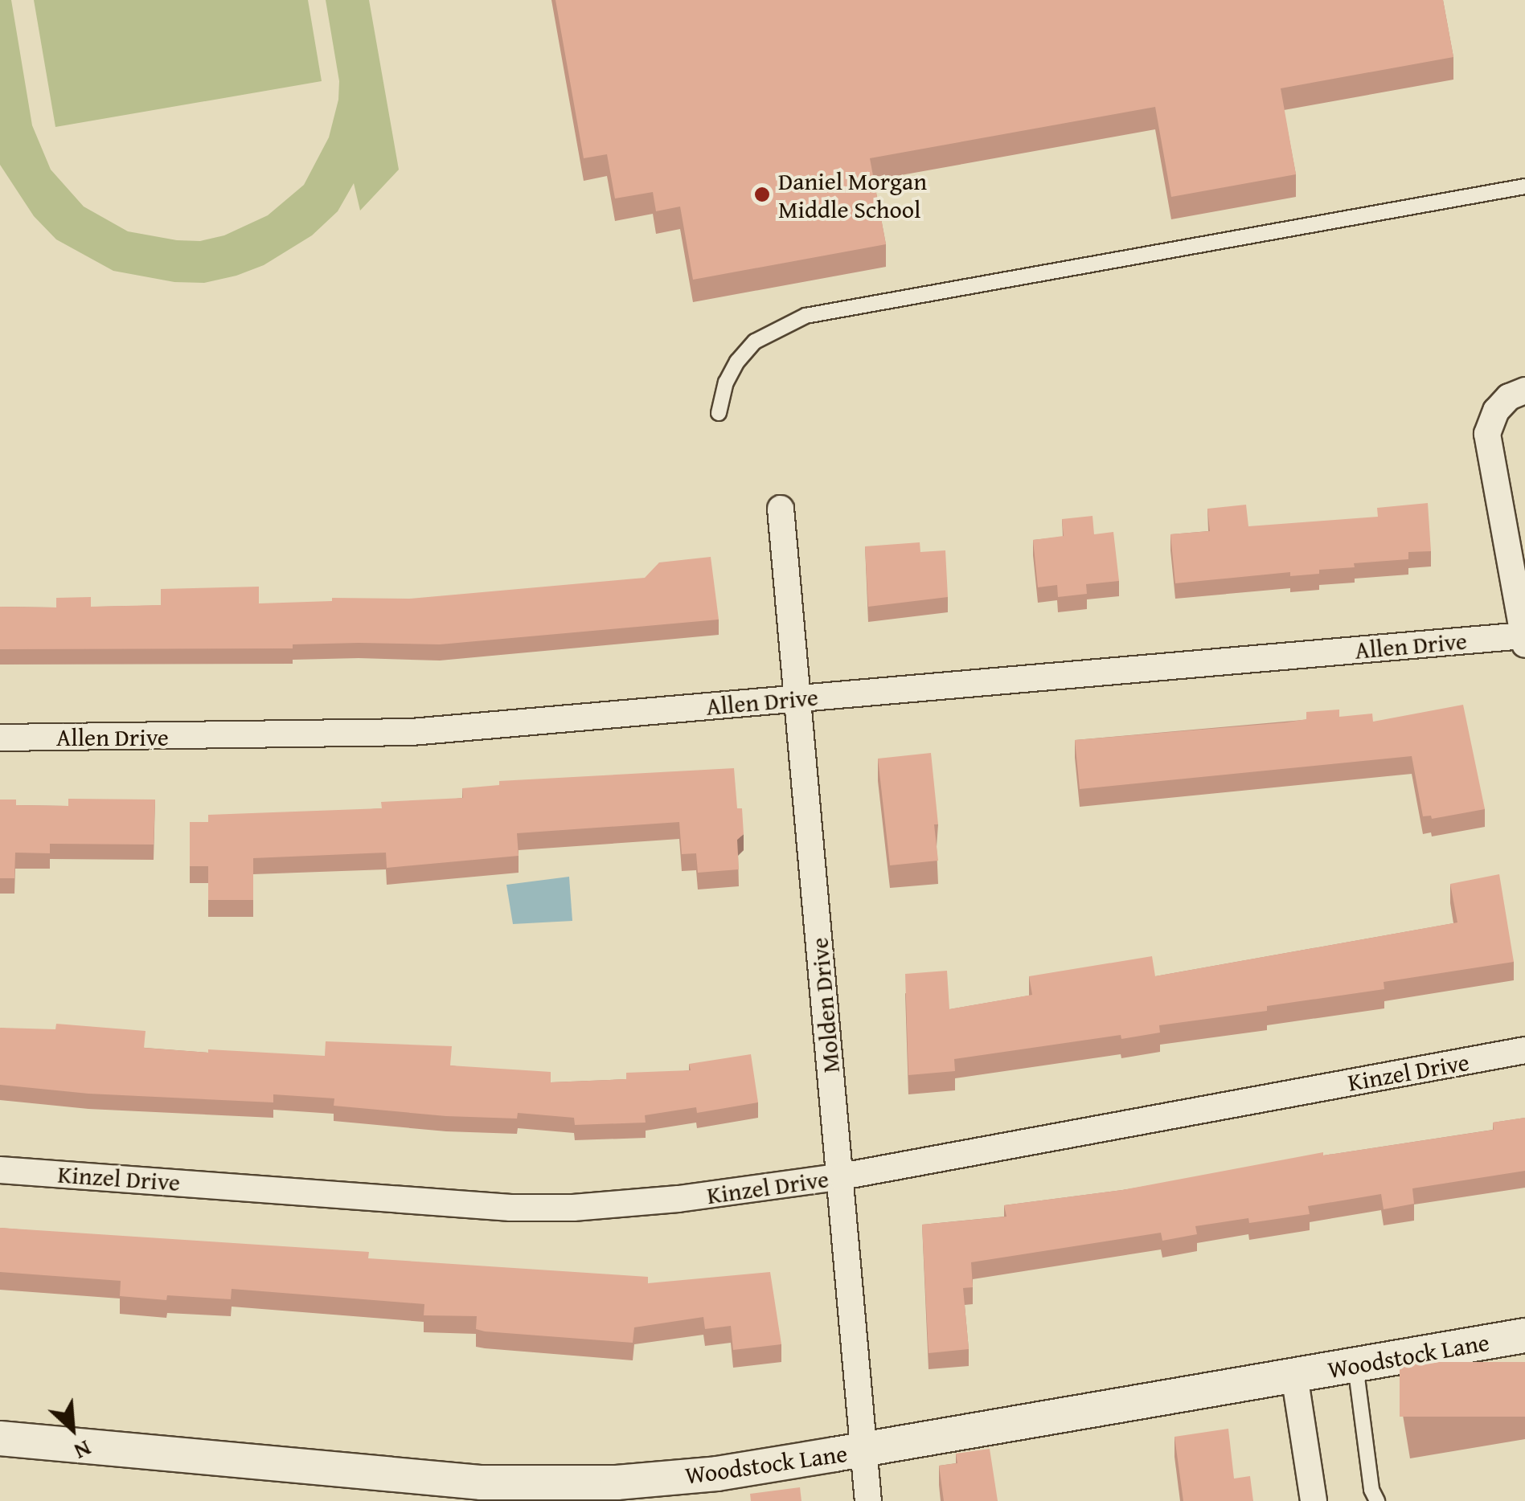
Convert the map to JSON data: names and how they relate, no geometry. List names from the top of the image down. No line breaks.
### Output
{"streets":{"street":["Allen Drive","Molden Drive","Kinzel Drive","Woodstock Lane"]},"crossings":[["Allen Drive","Molden Drive"],["Molden Drive","Kinzel Drive"],["Molden Drive","Woodstock Lane"]],"places":["Daniel Morgan Middle School"],"north":"bottom right"}
